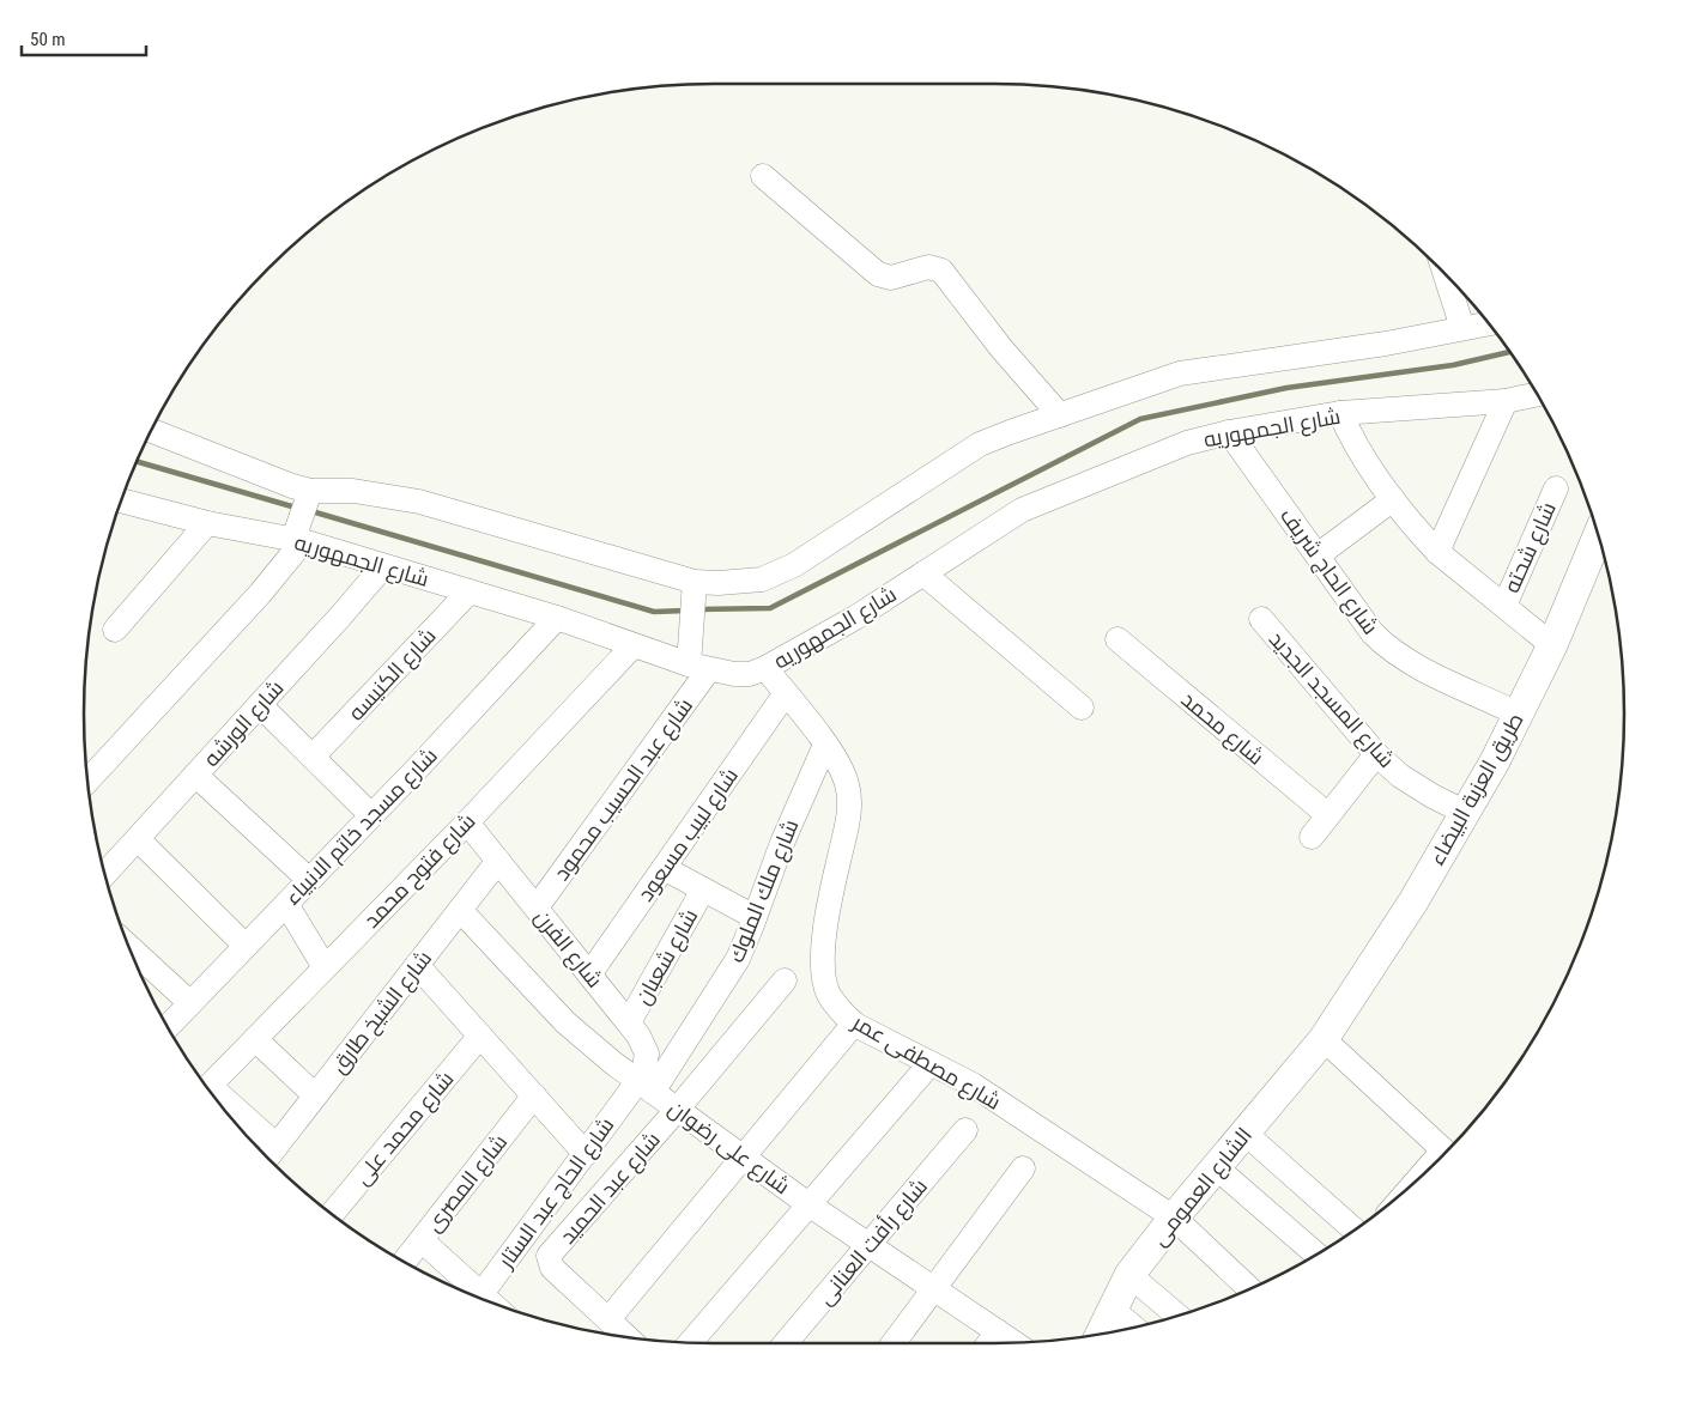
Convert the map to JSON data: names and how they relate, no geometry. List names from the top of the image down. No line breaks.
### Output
{"streets":{"main road":["طريق العزبة البيضاء","الشارع العمومى"],"street":["شارع الجمهوريه","شارع شحته","شارع الحاج شريف","شارع الكنيسه","شارع المسجد الجديد","شارع الورشه","شارع محمد","شارع عبد الحسيب محمود","شارع مسجد خاتم الانبياء","شارع لبيب مسعود","شارع فتوح محمد","شارع ملك الملوك","شارع الفرن","شارع شعبان","شارع الشيخ طارق","شارع مصطفى عمر","شارع محمد على","شارع على رضوان","شارع المصرى","شارع عبد الحميد","شارع الحاج عبد الستار","شارع رأفت العنانى"]},"crossings":[["شارع الجمهوريه","شارع الحاج شريف"],["شارع الجمهوريه","شارع الكنيسه"],["شارع الجمهوريه","شارع الورشه"],["شارع الجمهوريه","شارع عبد الحسيب محمود"],["شارع الجمهوريه","شارع مسجد خاتم الانبياء"],["شارع الجمهوريه","شارع فتوح محمد"],["شارع الجمهوريه","شارع مصطفى عمر"],["شارع الحاج شريف","طريق العزبة البيضاء"],["شارع المسجد الجديد","طريق العزبة البيضاء"],["شارع عبد الحسيب محمود","شارع الفرن"],["طريق العزبة البيضاء","الشارع العمومى"],["شارع لبيب مسعود","شارع الفرن"],["شارع لبيب مسعود","شارع مصطفى عمر"],["شارع فتوح محمد","شارع الفرن"],["شارع ملك الملوك","شارع الفرن"],["شارع ملك الملوك","شارع مصطفى عمر"],["شارع ملك الملوك","شارع على رضوان"],["شارع ملك الملوك","شارع الحاج عبد الستار"],["شارع الفرن","شارع شعبان"],["شارع الفرن","شارع الشيخ طارق"],["شارع الفرن","شارع على رضوان"],["شارع الفرن","شارع الحاج عبد الستار"],["شارع الشيخ طارق","شارع على رضوان"],["شارع الشيخ طارق","شارع عبد الحميد"],["شارع مصطفى عمر","الشارع العمومى"],["شارع محمد على","شارع عبد الحميد"],["شارع على رضوان","شارع عبد الحميد"],["شارع على رضوان","شارع الحاج عبد الستار"],["شارع على رضوان","شارع رأفت العنانى"],["شارع المصرى","شارع عبد الحميد"],["شارع عبد الحميد","شارع الحاج عبد الستار"]],"scale_bar":"50 m"}
